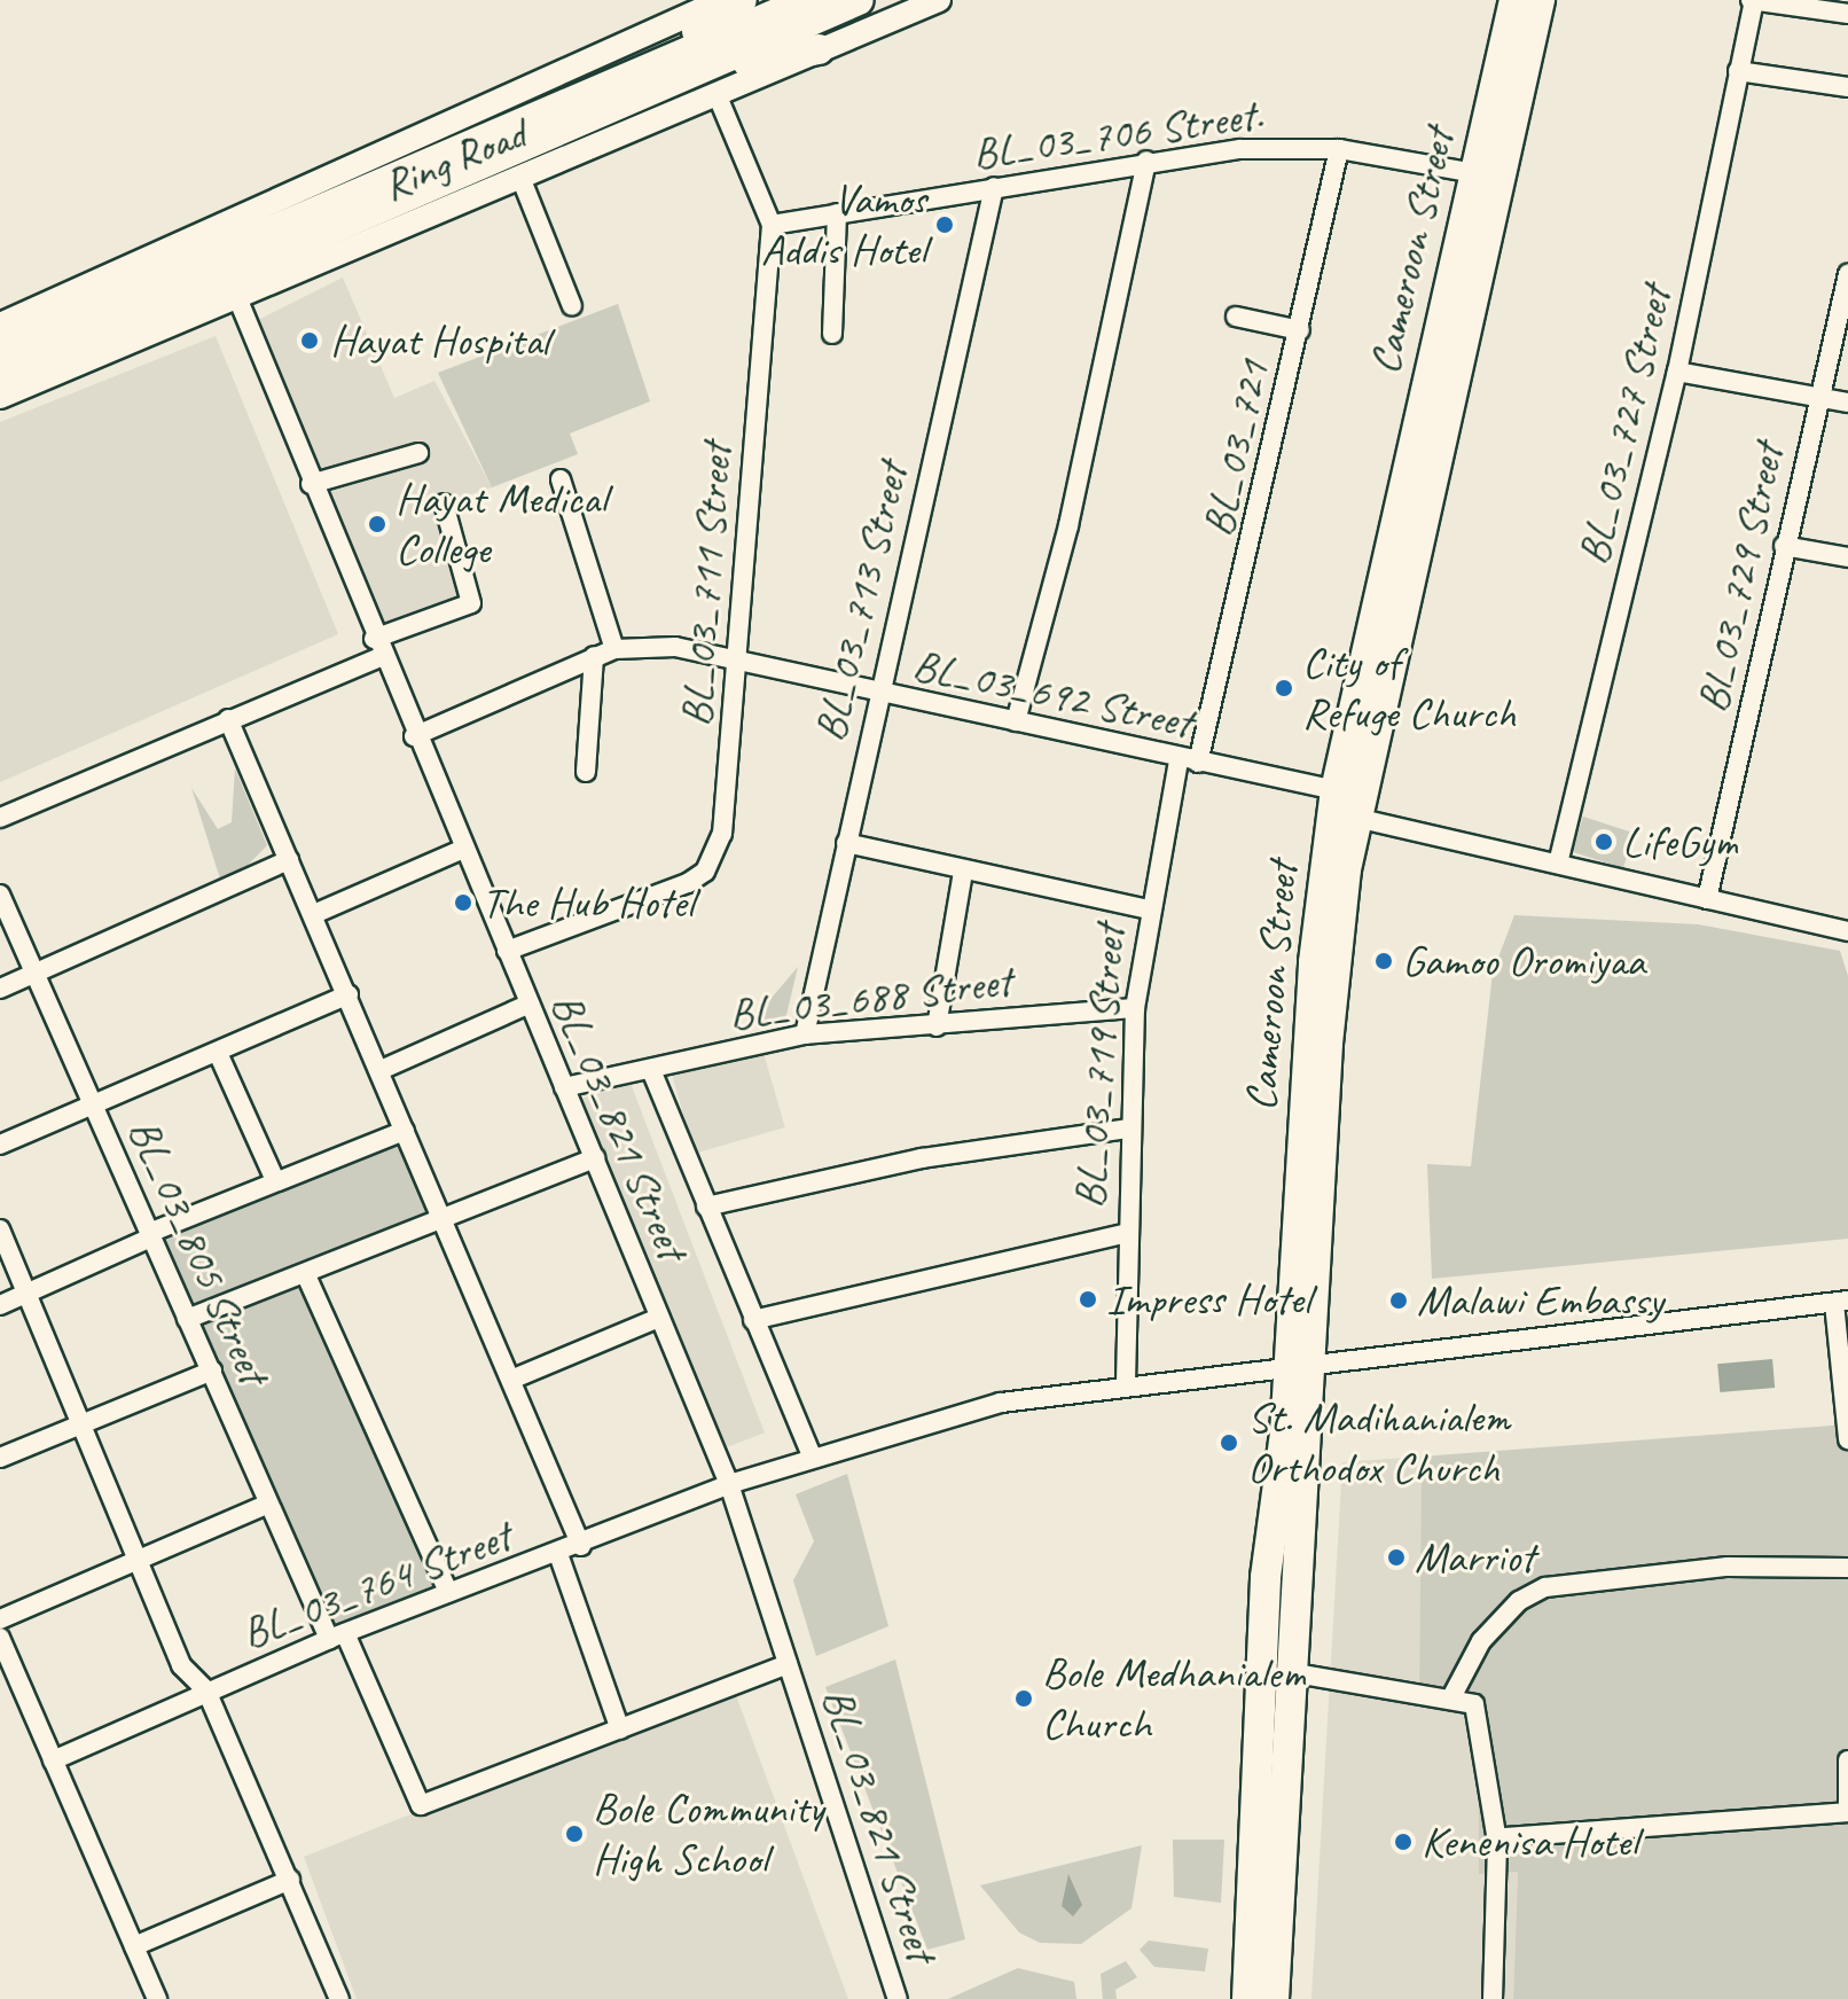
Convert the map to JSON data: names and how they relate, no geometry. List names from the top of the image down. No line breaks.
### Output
{"streets":{"main road":["Ring Road","Cameroon Street"],"street":["BL_03_706 Street.","BL_03_727 Street","BL_03_721","Bl_03_729 Street","BL_03_711 Street","BL_03_713 Street","BL_03_692 Street","BL_03_688 Street","BL_03_719 Street","BL_03_821 Street","BL_03_805 Street","BL_03_764 Street"]},"crossings":[["BL_03_706 Street.","Cameroon Street"],["BL_03_706 Street.","BL_03_721"],["BL_03_706 Street.","BL_03_711 Street"],["BL_03_706 Street.","BL_03_713 Street"],["Ring Road","BL_03_711 Street"],["Ring Road","BL_03_821 Street"],["Cameroon Street","BL_03_692 Street"],["Cameroon Street","BL_03_764 Street"],["BL_03_721","BL_03_692 Street"],["BL_03_711 Street","BL_03_692 Street"],["BL_03_711 Street","BL_03_821 Street"],["BL_03_713 Street","BL_03_692 Street"],["BL_03_713 Street","BL_03_688 Street"],["BL_03_692 Street","BL_03_719 Street"],["BL_03_692 Street","BL_03_821 Street"],["BL_03_688 Street","BL_03_719 Street"],["BL_03_688 Street","BL_03_821 Street"],["BL_03_719 Street","BL_03_764 Street"],["BL_03_821 Street","BL_03_764 Street"],["BL_03_805 Street","BL_03_764 Street"]],"places":["Vamos Addis Hotel","Hayat Hospital","Hayat Medical College","City of Refuge Church","LifeGym","The Hub Hotel","Gamoo Oromiyaa","Impress Hotel","Malawi Embassy","St. Madihanialem Orthodox Church","Marriot","Bole Medhanialem Church","Bole Community High School","Kenenisa Hotel"]}
